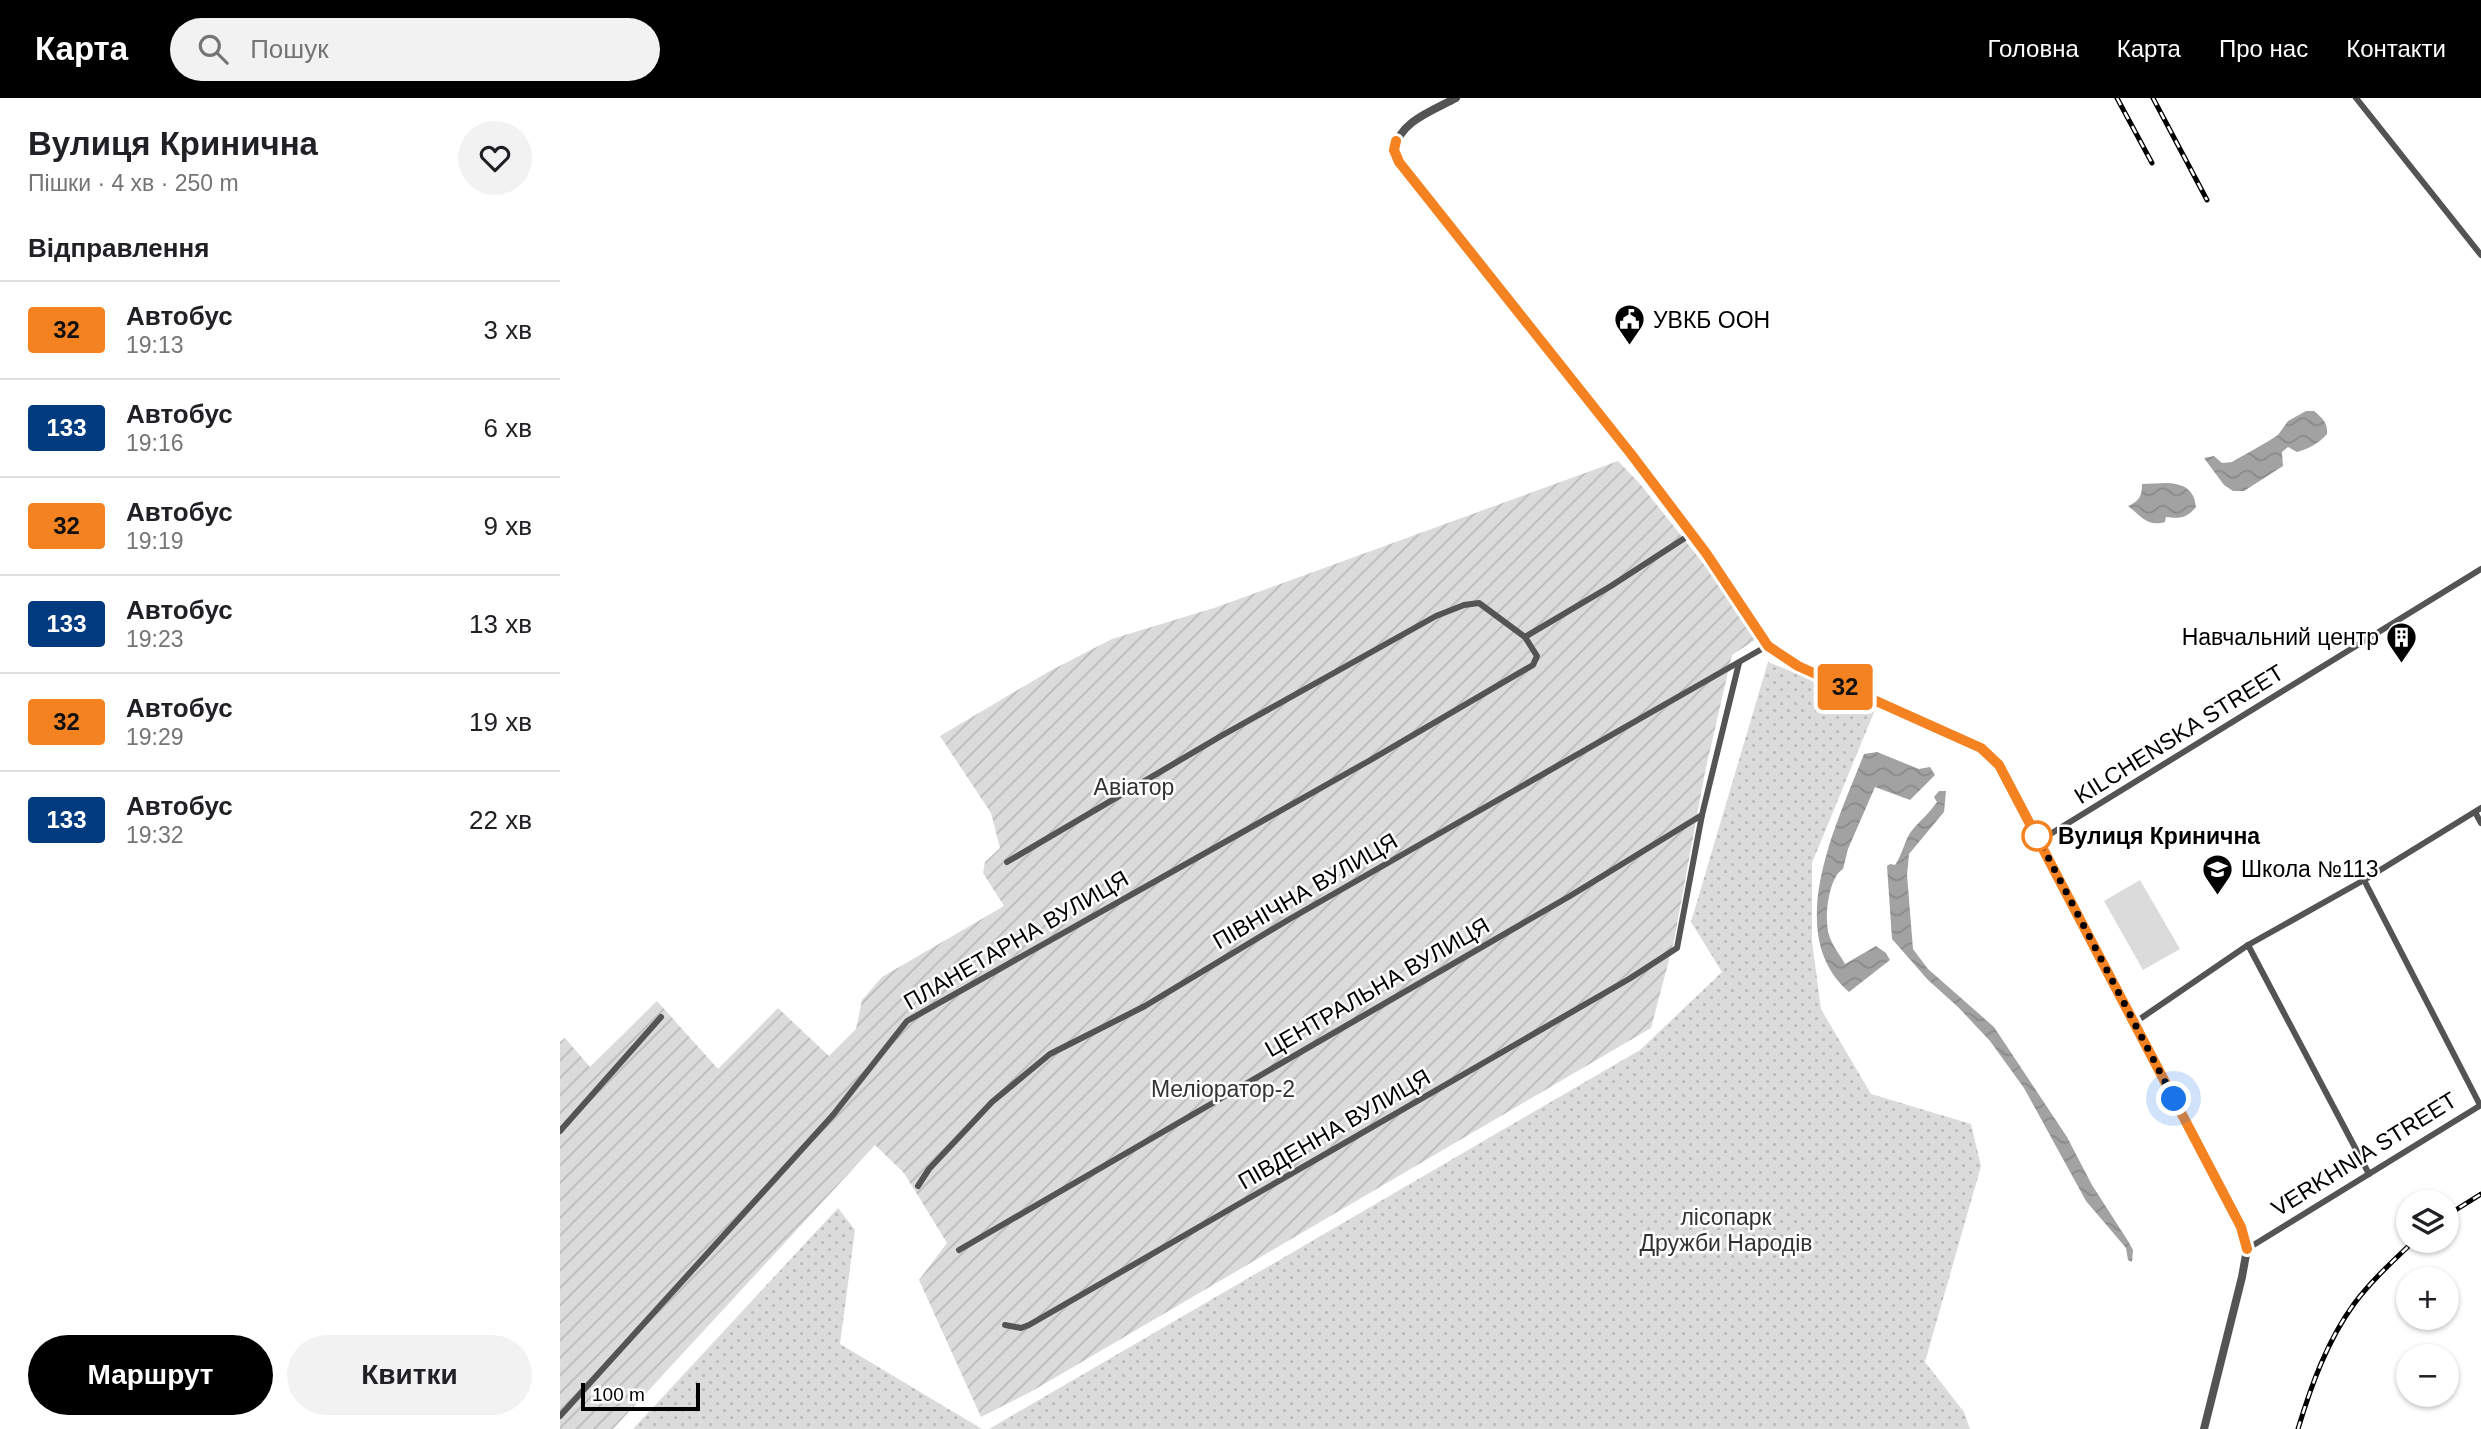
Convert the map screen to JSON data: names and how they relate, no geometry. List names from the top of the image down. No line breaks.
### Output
{"streets":{"street":["KILCHENSKA STREET","ПІВНІЧНА ВУЛИЦЯ","ПЛАНЕТАРНА ВУЛИЦЯ","ЦЕНТРАЛЬНА ВУЛИЦЯ","ПІВДЕННА ВУЛИЦЯ","VERKHNIA STREET"]},"crossings":[["ЦЕНТРАЛЬНА ВУЛИЦЯ","ПІВДЕННА ВУЛИЦЯ"]],"parks":["Авіатор","Меліоратор-2","лісопарк Дружби Народів"],"places":{"public building":["УВКБ ООН"],"building":["Навчальний центр"],"other":["Вулиця Кринична"],"school or university":["Школа №113"]},"lines":["bus line 32"],"scale_bar":"100 m","page":{"header":"Карта","search":"Пошук","nav":["Головна","Карта","Про нас","Контакти"],"heading":[["Вулиця Кринична","Пішки · 4 хв · 250 m"],"Відправлення"],"on_map":"32","list":[{"mark":"32","name":"Автобус","note":"19:13","value":"3 хв"},{"mark":"133","name":"Автобус","note":"19:16","value":"6 хв"},{"mark":"32","name":"Автобус","note":"19:19","value":"9 хв"},{"mark":"133","name":"Автобус","note":"19:23","value":"13 хв"},{"mark":"32","name":"Автобус","note":"19:29","value":"19 хв"},{"mark":"133","name":"Автобус","note":"19:32","value":"22 хв"}],"map_buttons":["+","−"],"buttons":["Маршрут","Квитки"],"scale":"100 m"}}
